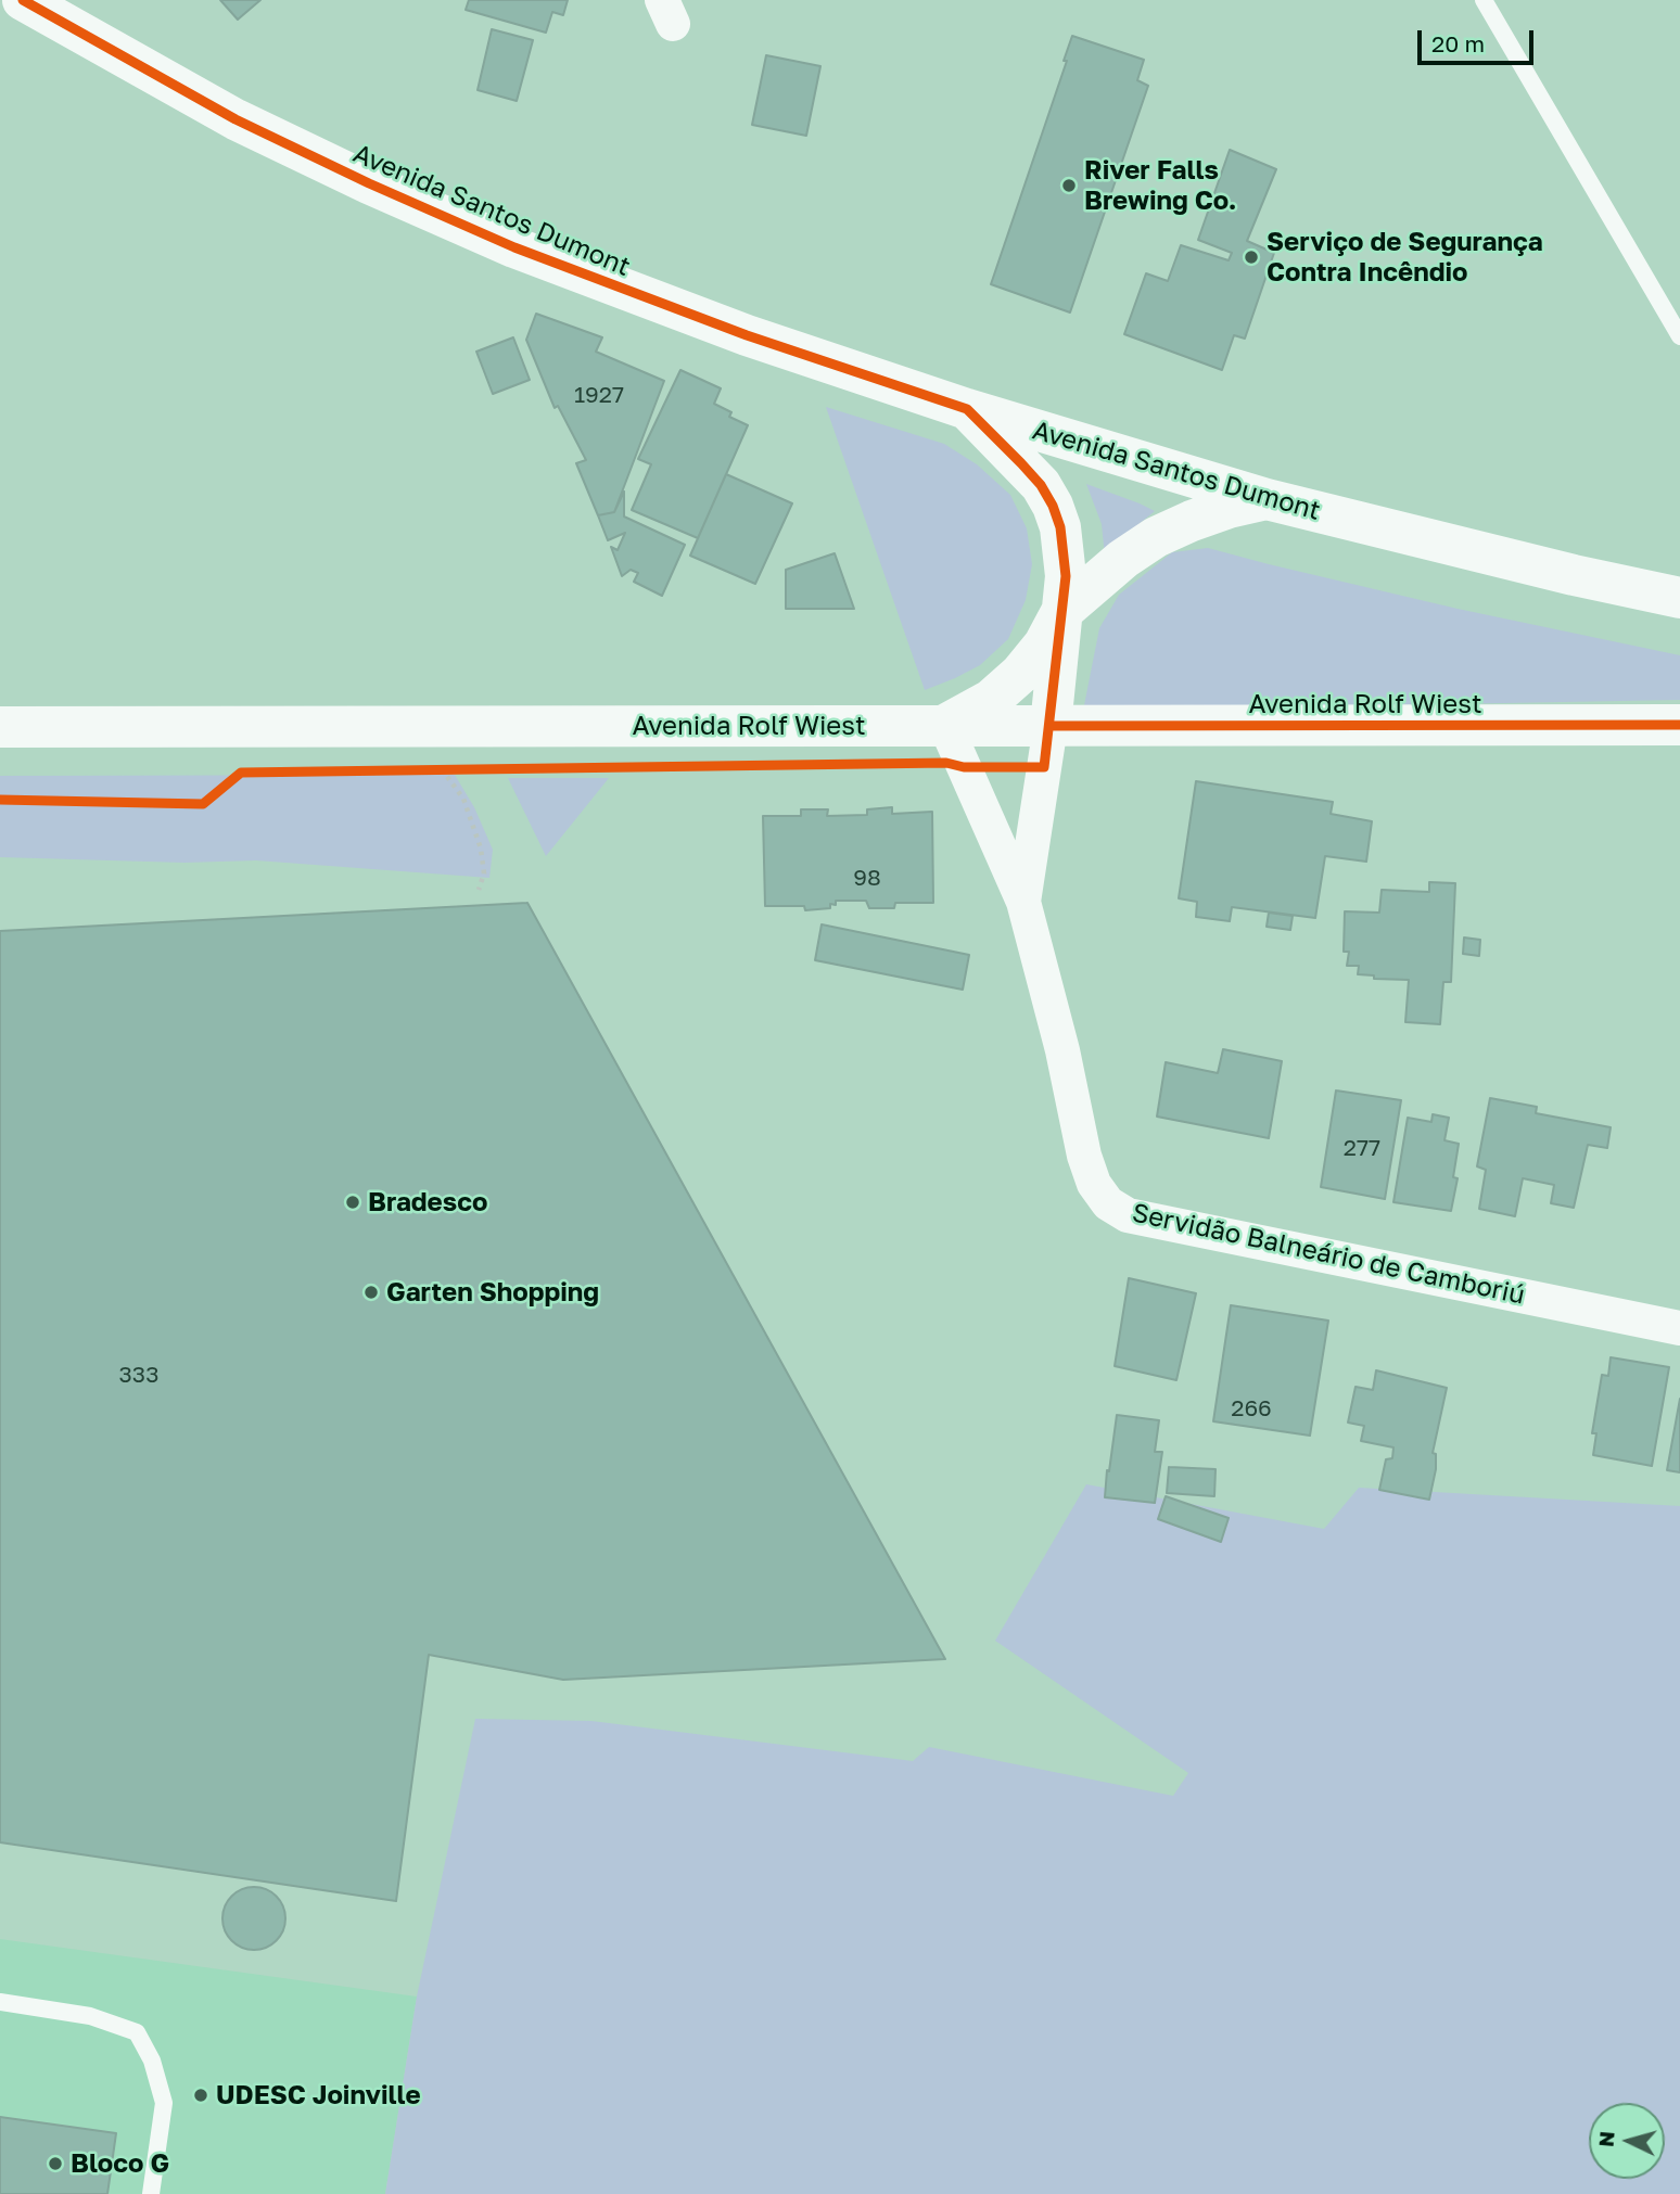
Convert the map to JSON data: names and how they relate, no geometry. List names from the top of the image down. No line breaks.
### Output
{"streets":{"main road":["Avenida Santos Dumont","Avenida Rolf Wiest"],"street":["Servidão Balneário de Camboriú"]},"crossings":[["Avenida Rolf Wiest","Servidão Balneário de Camboriú"]],"places":["River Falls Brewing Co.","Serviço de Segurança Contra Incêndio","Bradesco","Garten Shopping","UDESC Joinville","Bloco G"],"house_numbers":["1927","98","277","333","266"],"scale_bar":"20 m","north":"left"}
